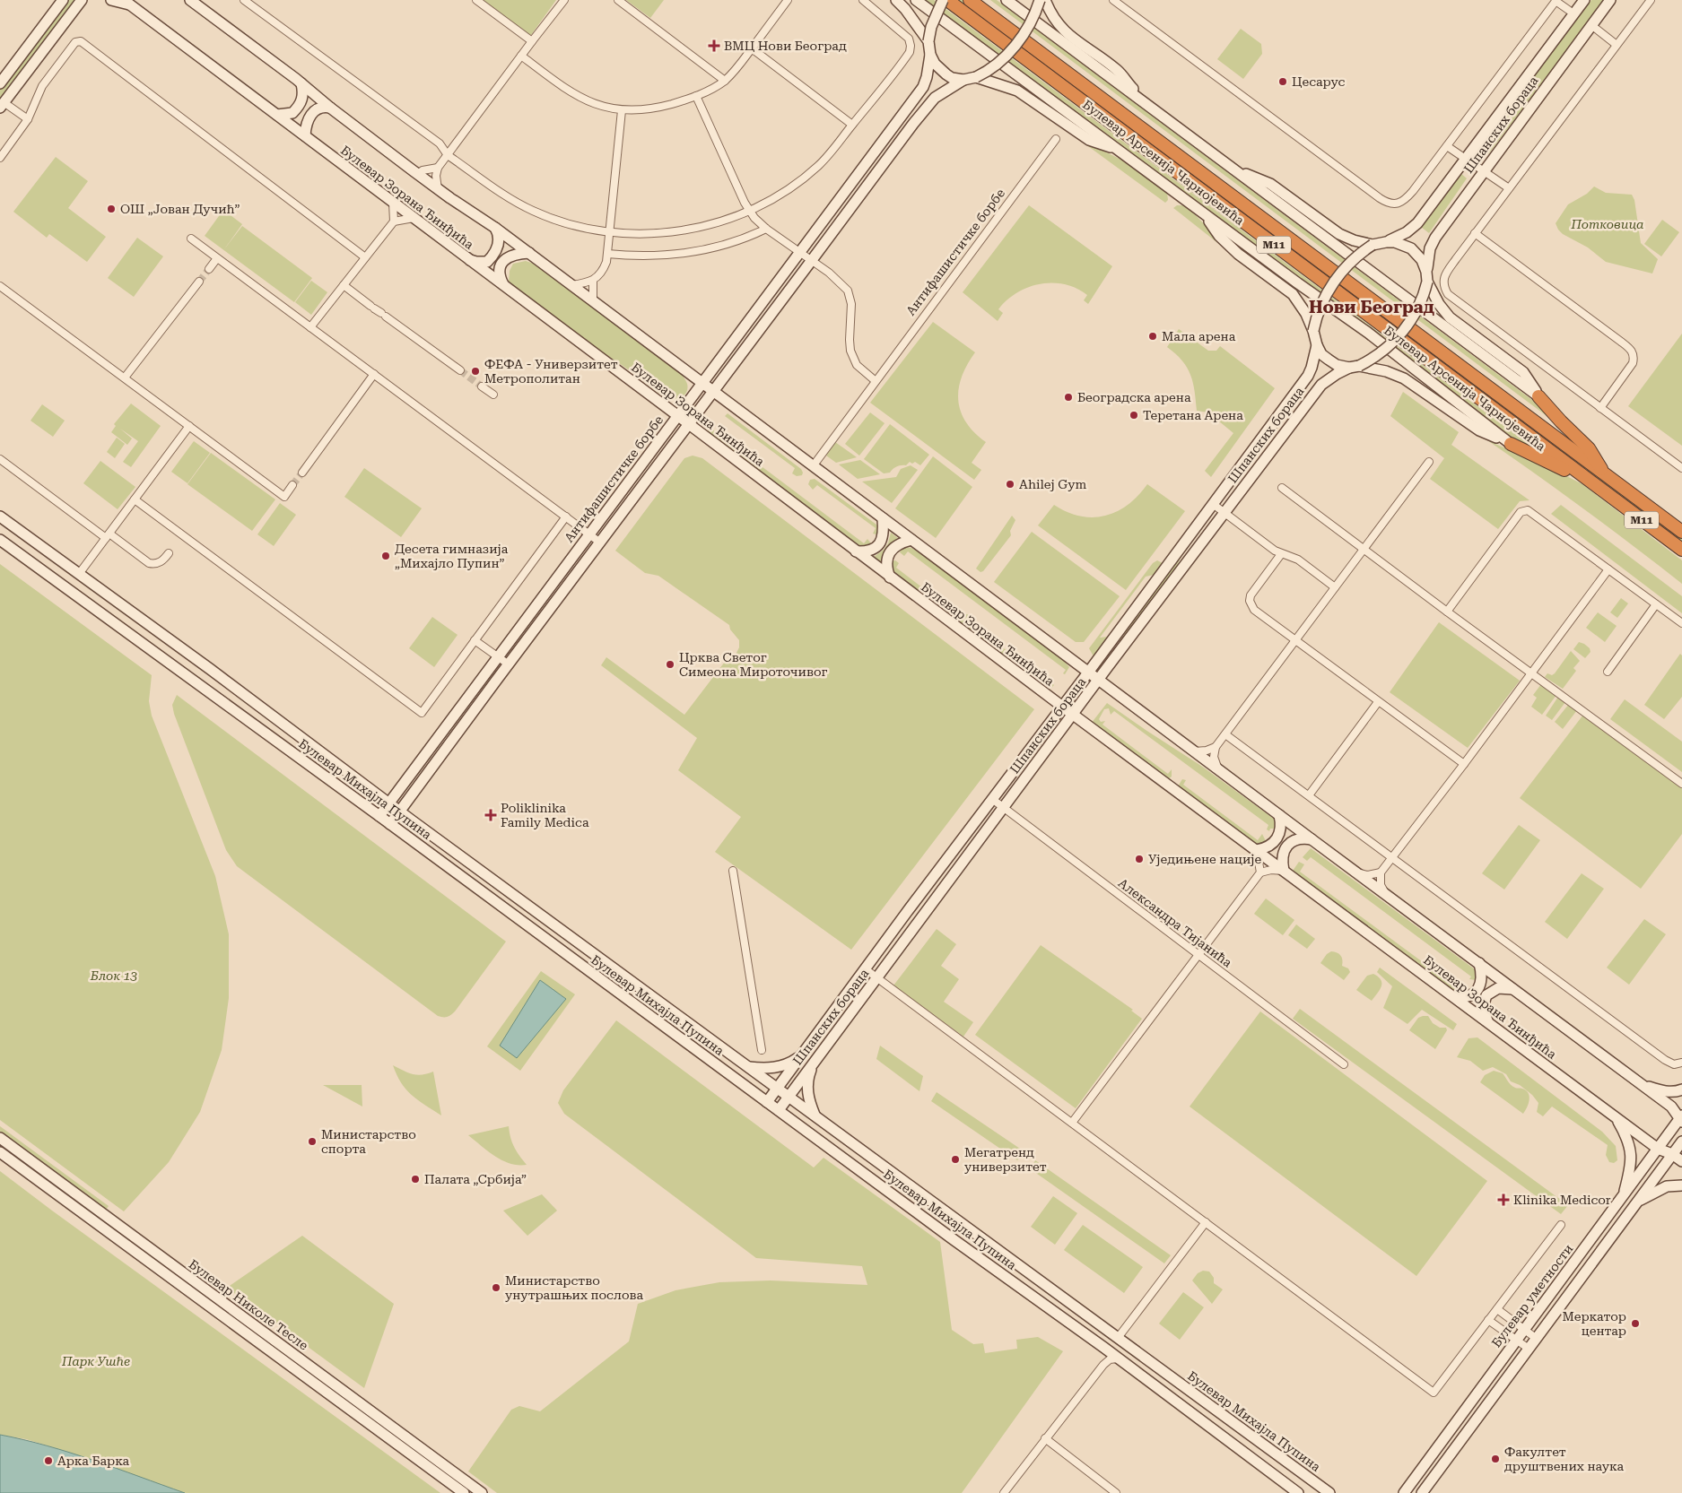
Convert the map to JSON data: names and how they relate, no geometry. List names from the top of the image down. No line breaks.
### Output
{"streets":{"highway":["Булевар Арсенија Чарнојевића","M11"],"street":["Шпанских бораца","Булевар Зорана Ђинђића","Антифашистичке борбе","Булевар Михајла Пупина","Александра Тијанића","Булевар уметности","Булевар Николе Тесле"]},"crossings":[["Шпанских бораца","Булевар Зорана Ђинђића"],["Шпанских бораца","Булевар Михајла Пупина"],["Шпанских бораца","Александра Тијанића"],["Булевар Зорана Ђинђића","Антифашистичке борбе"],["Булевар Зорана Ђинђића","Булевар уметности"],["Антифашистичке борбе","Булевар Михајла Пупина"]],"districts":["Нови Београд"],"parks":["Потковица","Блок 13","Парк Ушће"],"places":{"health":["ВМЦ Нови Београд","Poliklinika Family Medica","Klinika Medicor"],"other":["Цесарус","ОШ „Јован Дучић”","Мала арена","ФЕФА - Универзитет Метрополитан","Београдска арена","Теретана Арена","Ahilej Gym","Десета гимназија „Михајло Пупин”","Црква Светог Симеона Мироточивог","Уједињене нације","Министарство спорта","Мегатренд универзитет","Палата „Србија”","Министарство унутрашњих послова","Меркатор центар","Факултет друштвених наука","Арка Барка"]}}
